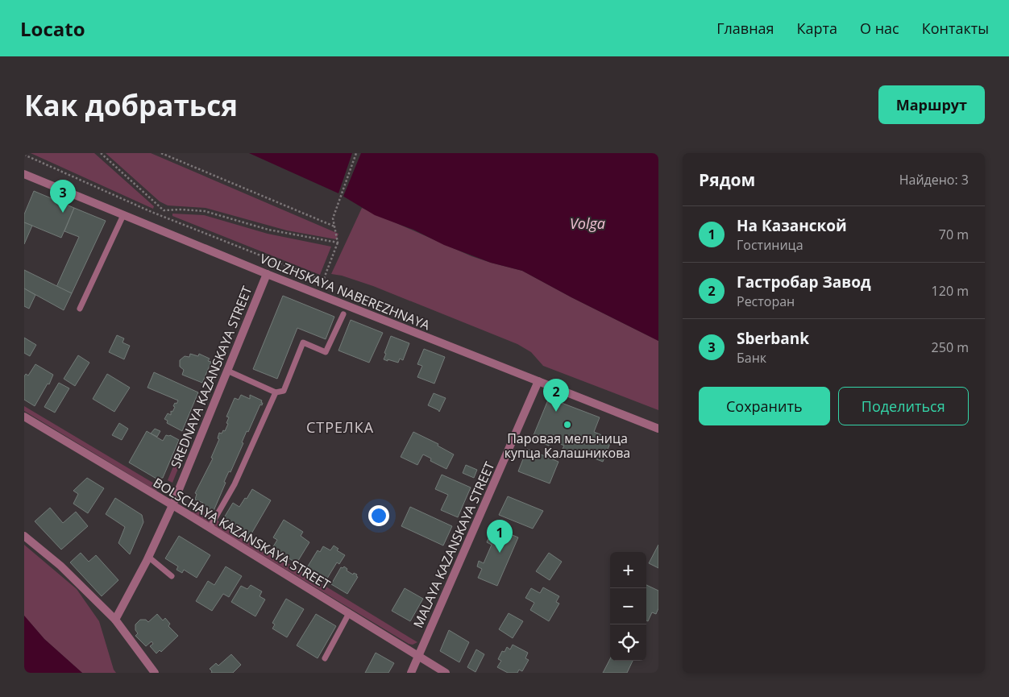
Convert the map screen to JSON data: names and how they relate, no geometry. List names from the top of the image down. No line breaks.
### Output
{"streets":{"street":["VOLZHSKAYA NABEREZHNAYA","SREDNAYA KAZANSKAYA STREET","BOLSCHAYA KAZANSKAYA STREET","MALAYA KAZANSKAYA STREET"]},"crossings":[["VOLZHSKAYA NABEREZHNAYA","SREDNAYA KAZANSKAYA STREET"],["VOLZHSKAYA NABEREZHNAYA","MALAYA KAZANSKAYA STREET"],["SREDNAYA KAZANSKAYA STREET","BOLSCHAYA KAZANSKAYA STREET"],["BOLSCHAYA KAZANSKAYA STREET","MALAYA KAZANSKAYA STREET"]],"districts":["СТРЕЛКА"],"water":["Volga"],"places":["Паровая мельница купца Калашникова"],"page":{"header":"Locato","nav":["Главная","Карта","О нас","Контакты"],"buttons":["Маршрут",["Сохранить","Поделиться"]],"title":"Как добраться","heading":["Рядом","Найдено: 3"],"pins":["3","2","1"],"list":[{"mark":"1","name":"На Казанской","note":"Гостиница","value":"70 m"},{"mark":"2","name":"Гастробар Завод","note":"Ресторан","value":"120 m"},{"mark":"3","name":"Sberbank","note":"Банк","value":"250 m"}],"map_buttons":["+","−"]}}
